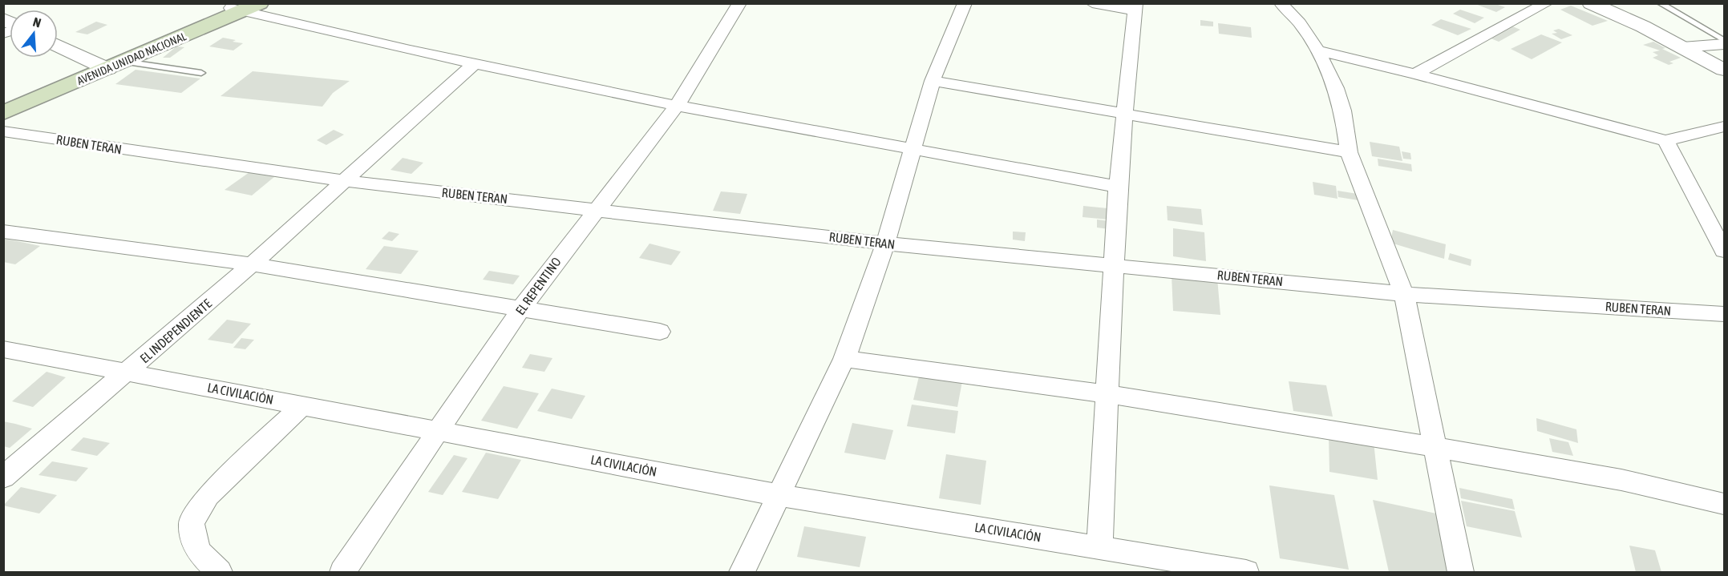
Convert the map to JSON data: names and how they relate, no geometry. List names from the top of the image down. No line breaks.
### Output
{"streets":{"main road":["AVENIDA UNIDAD NACIONAL"],"street":["RUBEN TERAN","EL REPENTINO","EL INDEPENDIENTE","LA CIVILACIÓN"]},"crossings":[["RUBEN TERAN","EL REPENTINO"],["RUBEN TERAN","EL INDEPENDIENTE"],["EL REPENTINO","LA CIVILACIÓN"],["EL INDEPENDIENTE","LA CIVILACIÓN"]],"north":"top"}
